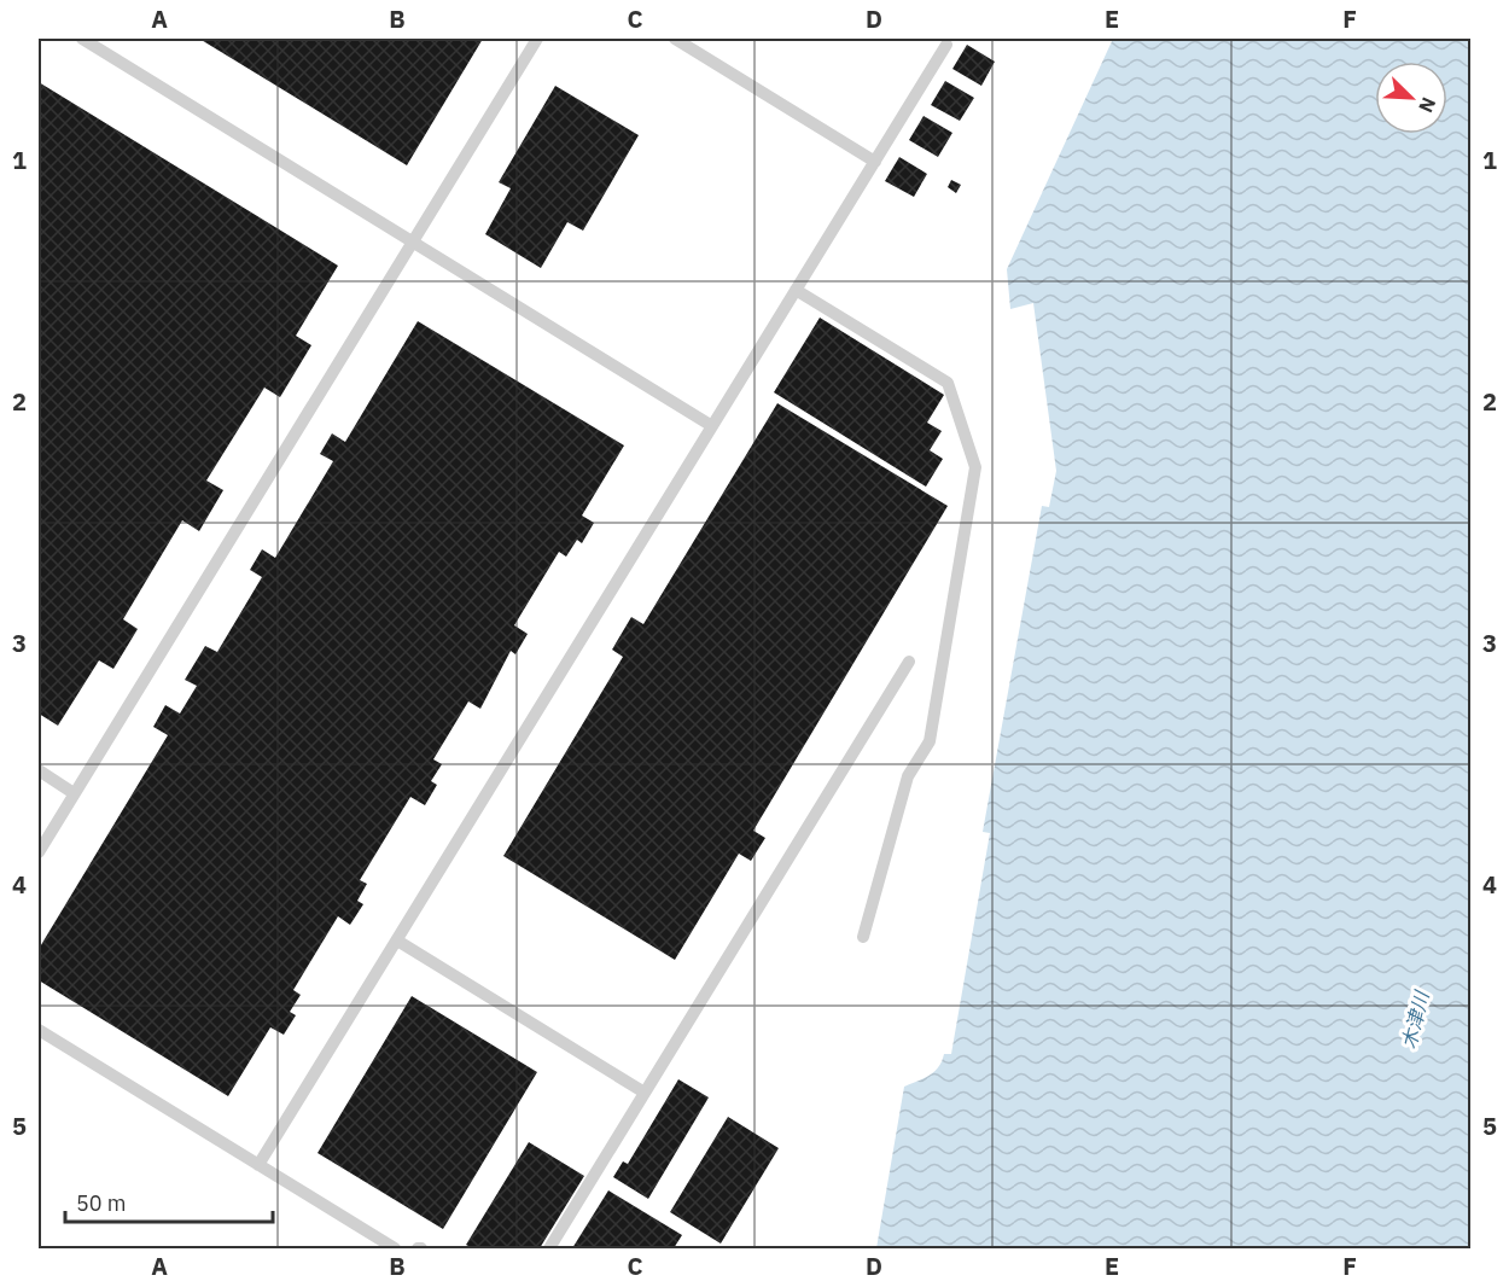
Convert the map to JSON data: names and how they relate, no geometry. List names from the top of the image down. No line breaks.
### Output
{"water":["木津川"],"scale_bar":"50 m","north":"bottom right","grid":{"columns":["A","B","C","D","E","F"],"rows":["1","2","3","4","5"]}}
